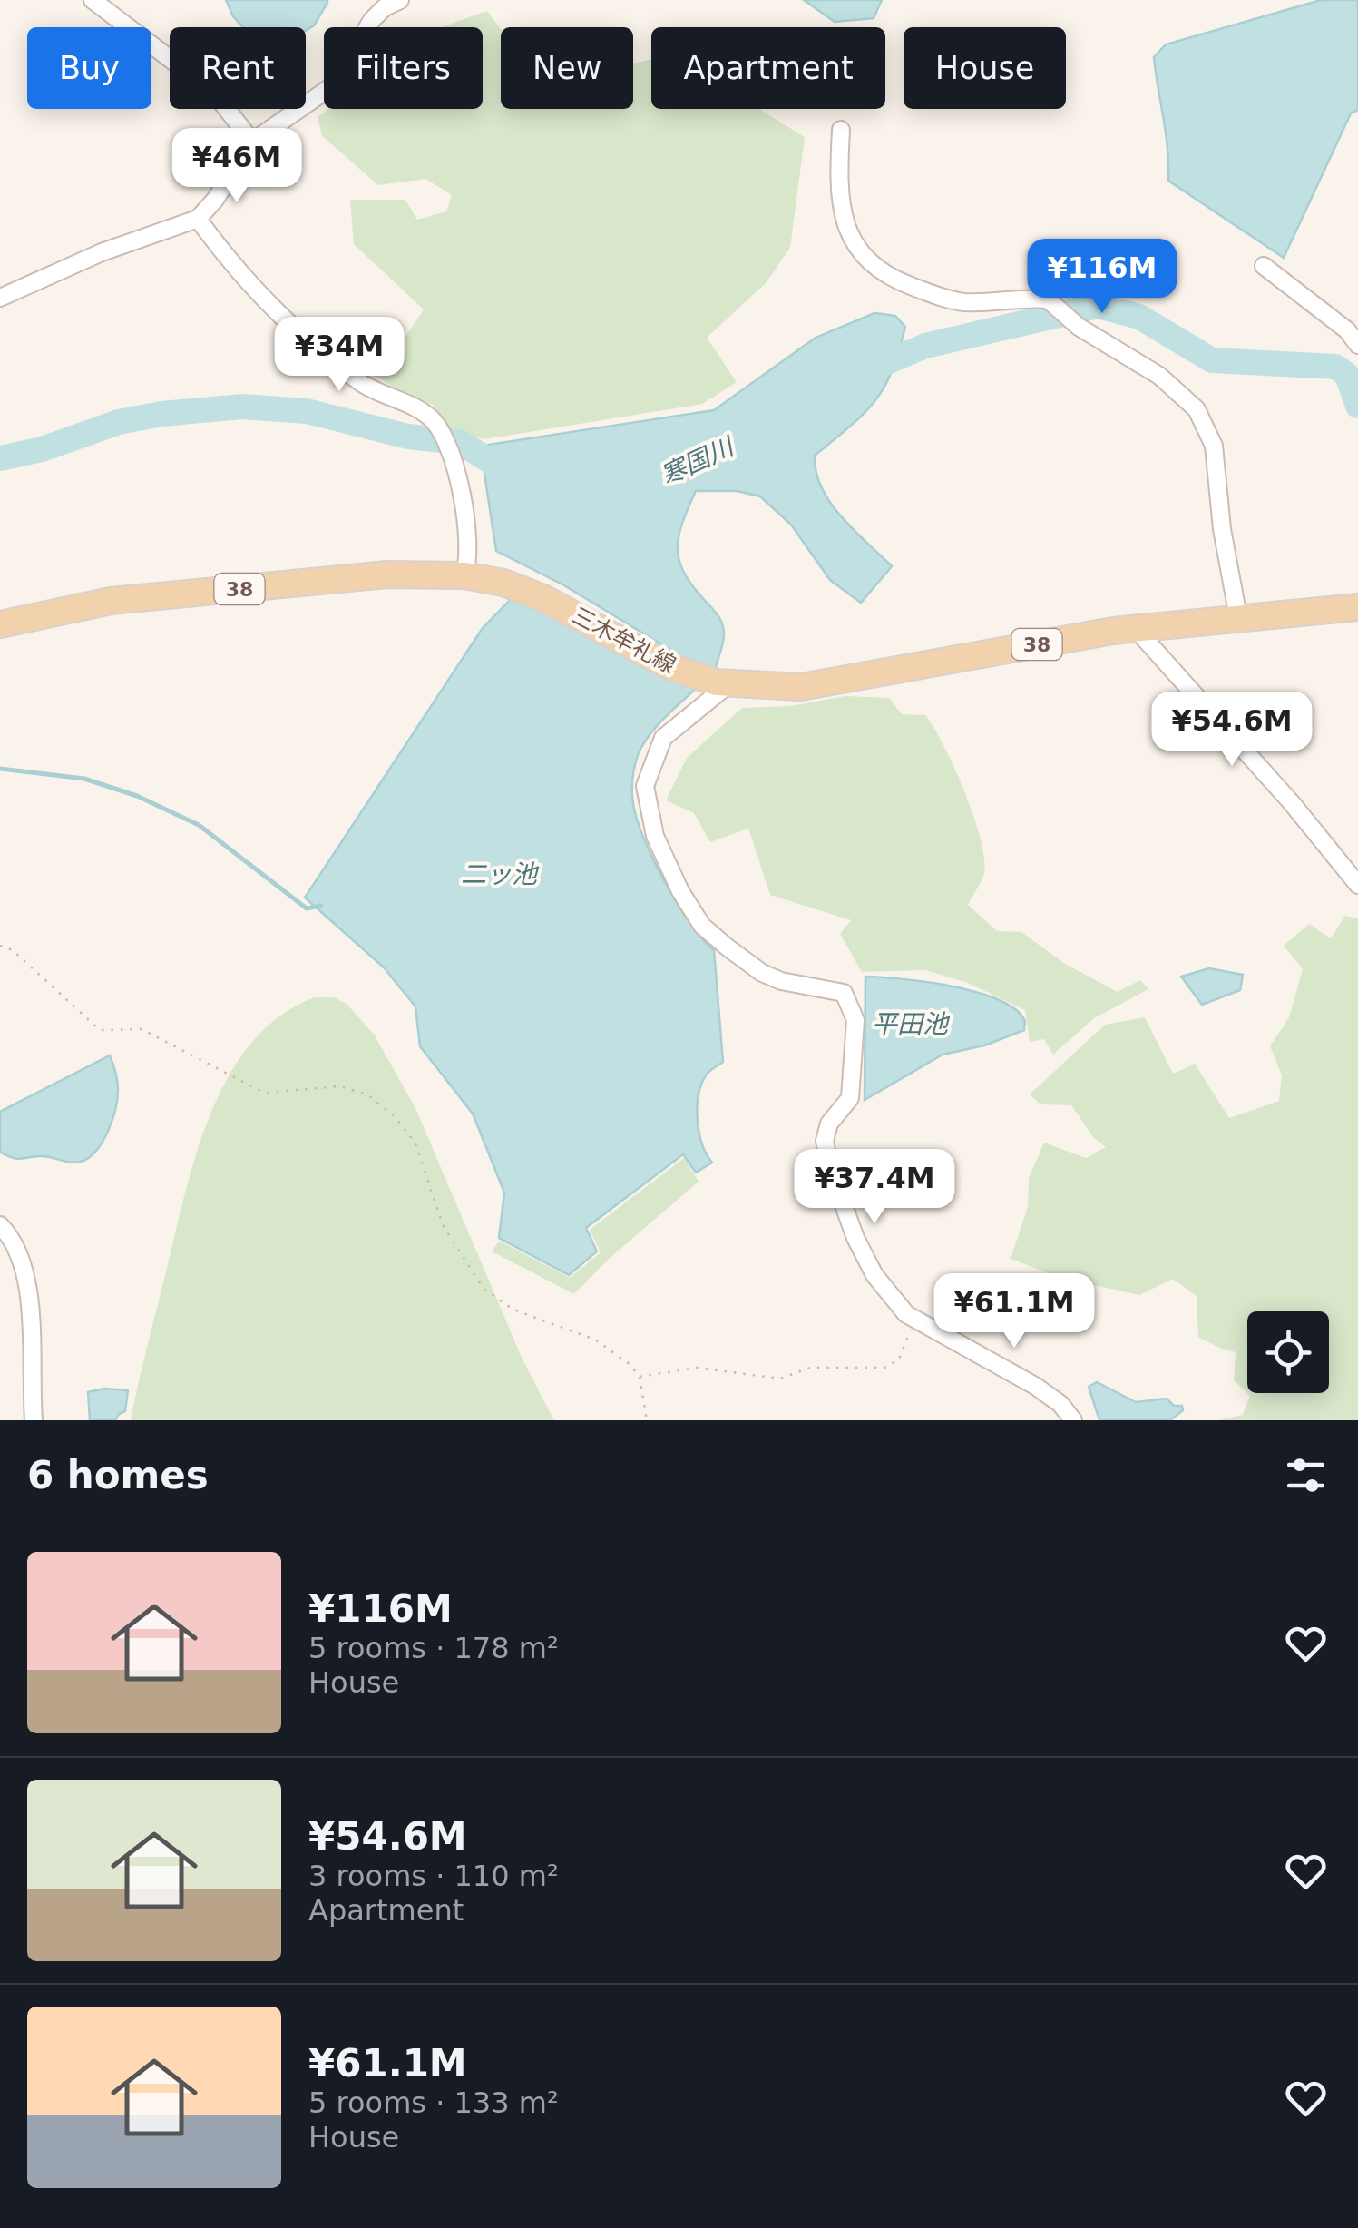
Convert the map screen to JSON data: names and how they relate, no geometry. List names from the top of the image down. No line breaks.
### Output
{"streets":{"main road":["38","三木牟礼線"]},"water":["寒国川","二ッ池","平田池"],"page":{"chip":["Buy","Rent","Filters","New","Apartment","House"],"price":["¥46M","¥116M","¥34M","¥54.6M","¥37.4M","¥61.1M"],"heading":"6 homes","list":[{"name":"¥116M","note":"5 rooms · 178 m² · House"},{"name":"¥54.6M","note":"3 rooms · 110 m² · Apartment"},{"name":"¥61.1M","note":"5 rooms · 133 m² · House"}]}}
